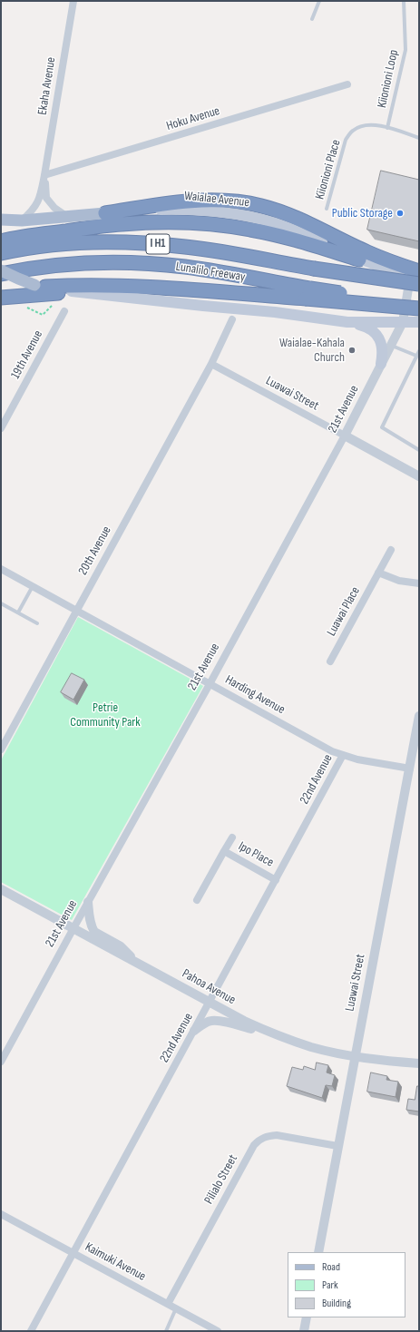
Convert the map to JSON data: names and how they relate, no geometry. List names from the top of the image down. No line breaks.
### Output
{"streets":{"highway":["I H1","Lunalilo Freeway"],"main road":["Waialae Avenue"],"street":["Ekaha Avenue","Hoku Avenue","19th Avenue","Luawai Street","21st Avenue","20th Avenue","Luawai Place","Harding Avenue","22nd Avenue","Ipo Place","Pahoa Avenue","Pilialo Street","Kaimuki Avenue"],"lane":["Kiionioni Loop","Kiionioni Place"]},"crossings":[["Kiionioni Loop","Kiionioni Place"],["Ekaha Avenue","Hoku Avenue"],["Ekaha Avenue","Waialae Avenue"],["Waialae Avenue","Lunalilo Freeway"],["Waialae Avenue","21st Avenue"],["Lunalilo Freeway","21st Avenue"],["Luawai Street","21st Avenue"],["Luawai Street","20th Avenue"],["Luawai Street","Harding Avenue"],["Luawai Street","Pahoa Avenue"],["Luawai Street","Pilialo Street"],["21st Avenue","Harding Avenue"],["21st Avenue","Pahoa Avenue"],["20th Avenue","Harding Avenue"],["Harding Avenue","22nd Avenue"],["22nd Avenue","Ipo Place"],["22nd Avenue","Pahoa Avenue"],["22nd Avenue","Kaimuki Avenue"],["Pilialo Street","Kaimuki Avenue"]],"parks":["Petrie Community Park"],"places":["Public Storage","Waialae-Kahala Church"],"legend":["Road","Park","Building"]}
